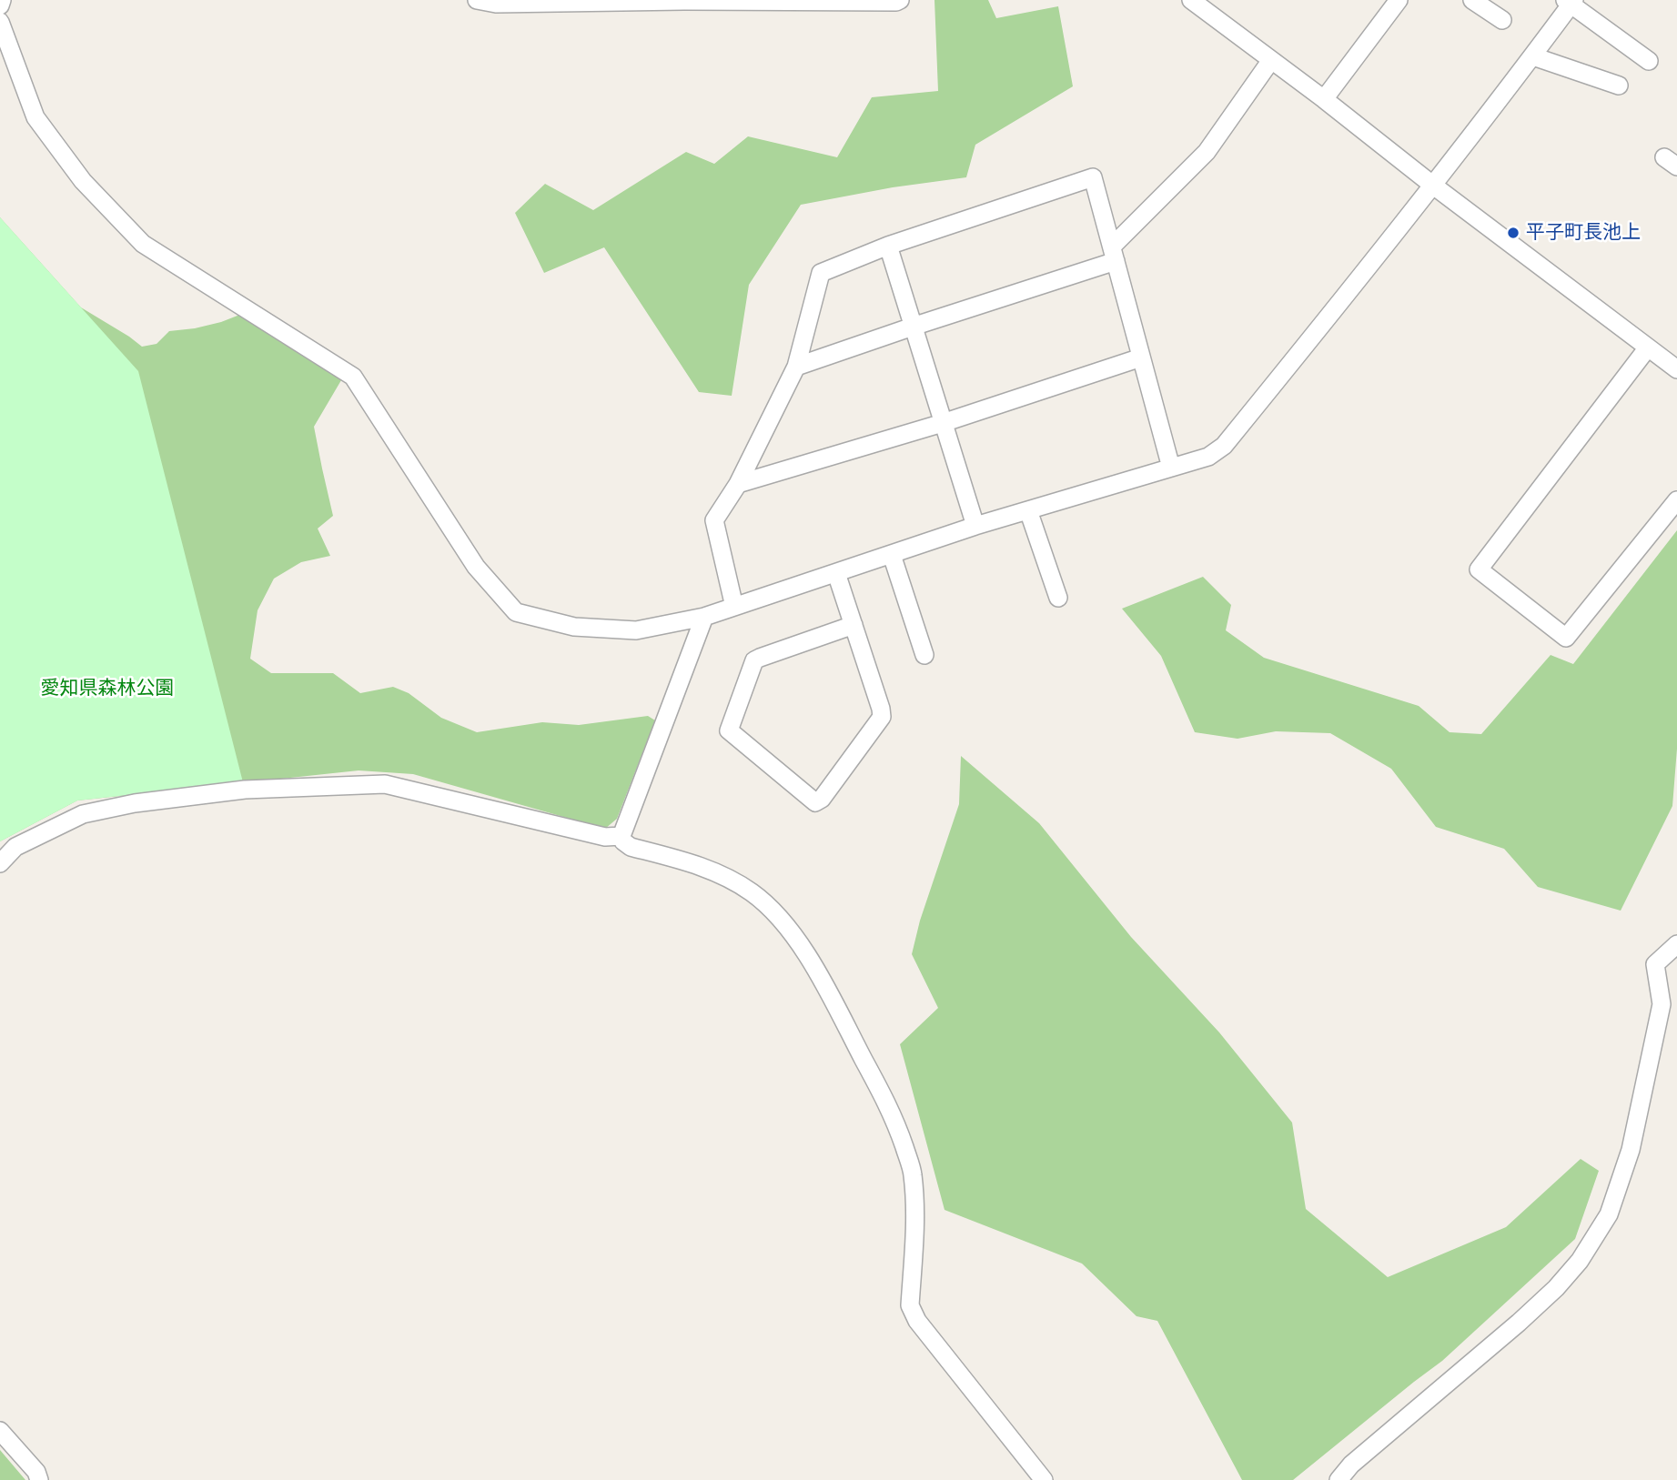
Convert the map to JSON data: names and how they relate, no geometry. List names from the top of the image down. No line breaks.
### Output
{"parks":["愛知県森林公園"],"places":["平子町長池上"]}
